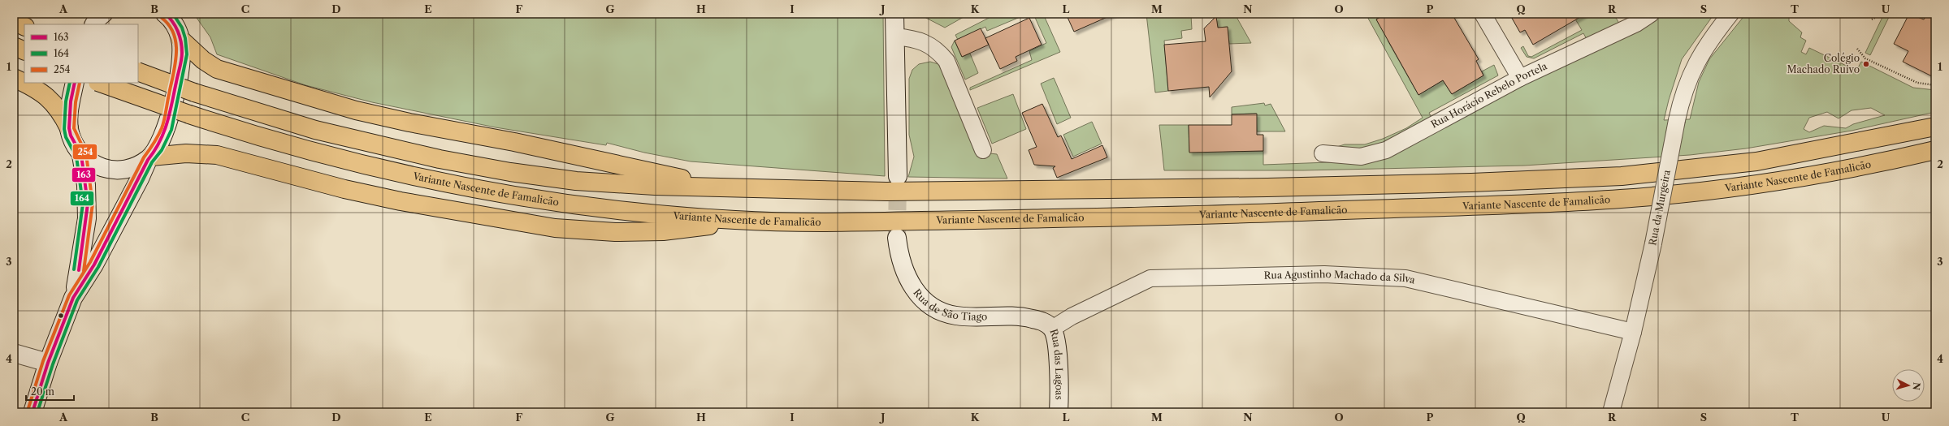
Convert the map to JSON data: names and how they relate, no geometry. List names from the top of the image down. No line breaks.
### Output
{"streets":{"highway":["Variante Nascente de Famalicão"],"main road":["Rua de São Tiago","Rua das Lagoas"],"street":["Rua Horácio Rebelo Portela","Rua da Murgeira","Rua Agustinho Machado da Silva"]},"crossings":[["Rua da Murgeira","Rua Agustinho Machado da Silva"],["Rua Agustinho Machado da Silva","Rua de São Tiago"],["Rua Agustinho Machado da Silva","Rua das Lagoas"],["Rua de São Tiago","Rua das Lagoas"]],"places":["Colégio Machado Ruivo"],"lines":["transit line 163","transit line 164","transit line 254"],"legend":["163","164","254"],"scale_bar":"20 m","north":"right","grid":{"columns":["A","B","C","D","E","F","G","H","I","J","K","L","M","N","O","P","Q","R","S","T","U"],"rows":["1","2","3","4"]}}
